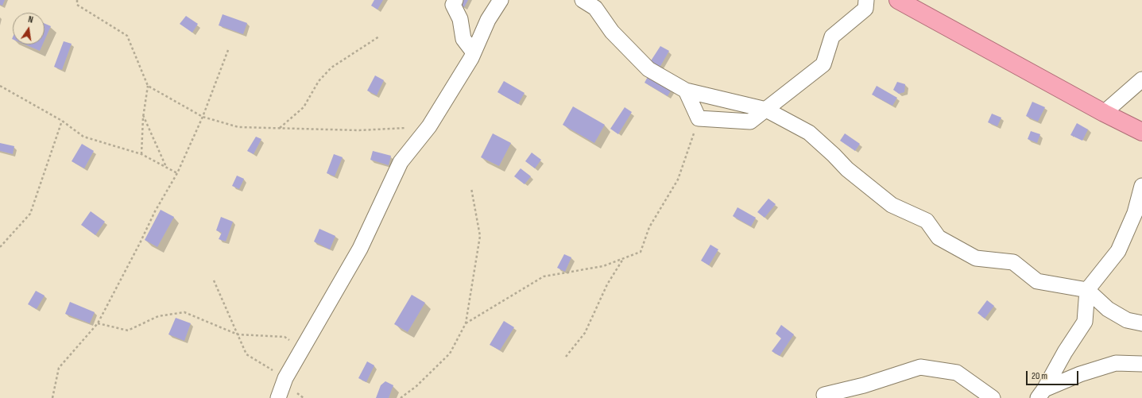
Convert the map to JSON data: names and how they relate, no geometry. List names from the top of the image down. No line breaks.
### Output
{"scale_bar":"20 m","north":"top"}
